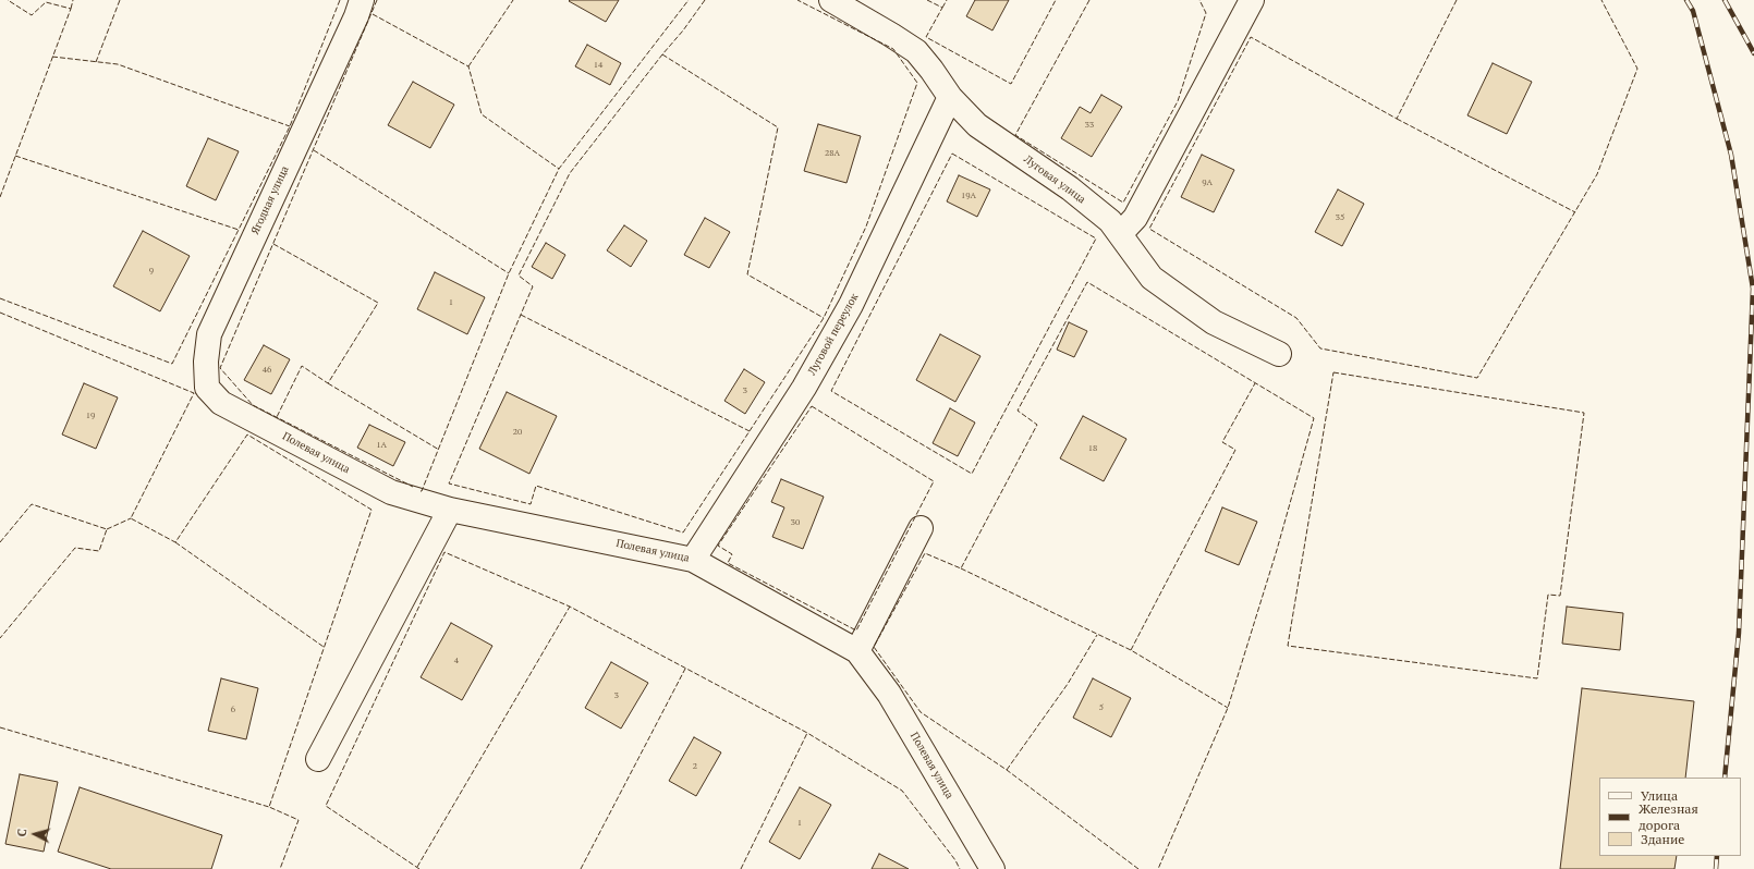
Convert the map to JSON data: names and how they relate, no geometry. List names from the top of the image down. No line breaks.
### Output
{"streets":{"street":["Луговая улица","Ягодная улица","Луговой переулок","Полевая улица"]},"crossings":[["Луговая улица","Луговой переулок"],["Ягодная улица","Полевая улица"],["Луговой переулок","Полевая улица"]],"house_numbers":["14","33","28А","9А","19А","35","9","1","46","3","19","20","1А","18","30","4","3","5","6","2","1"],"legend":["Улица","Железная дорога","Здание"],"north":"left"}
